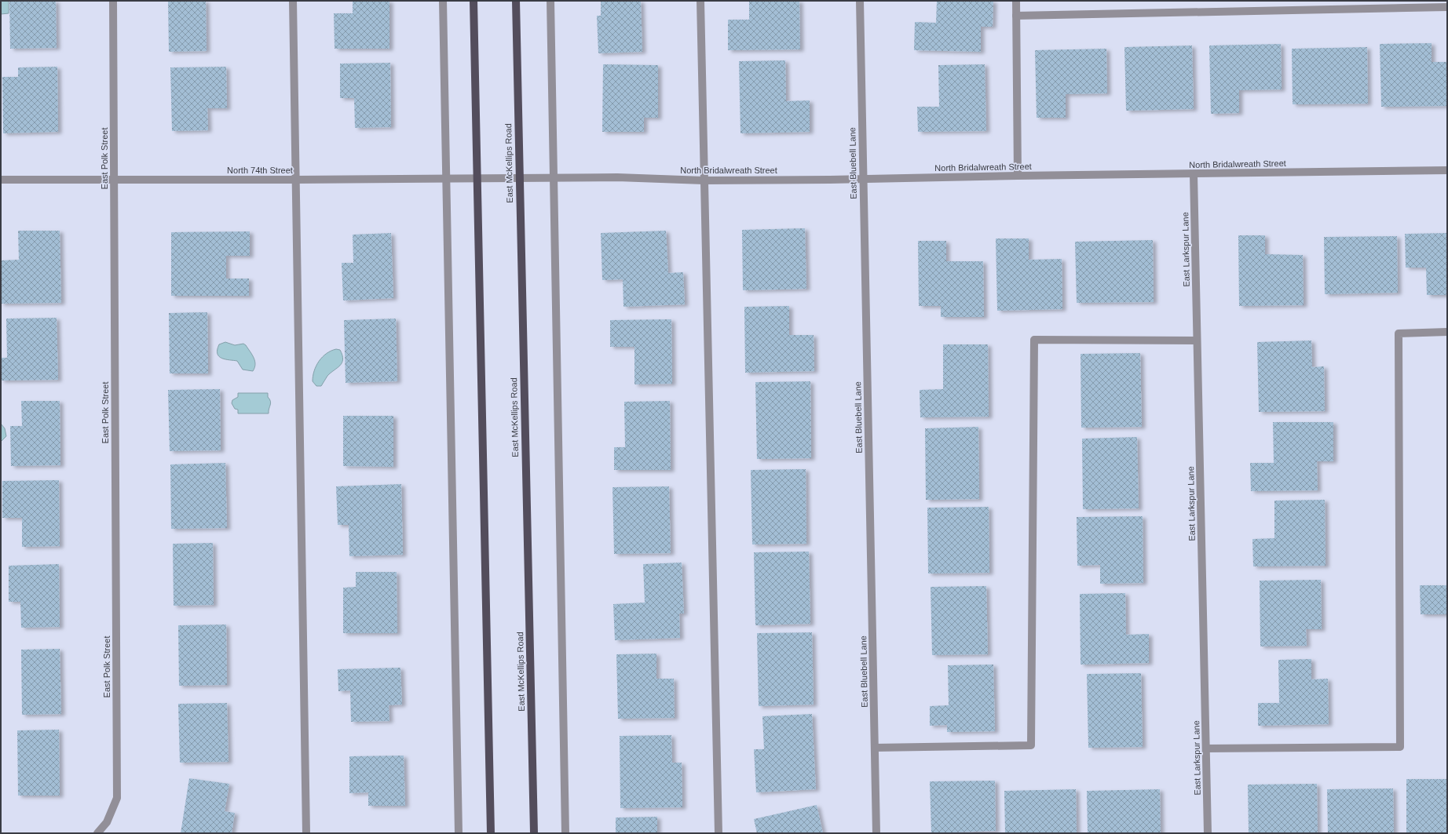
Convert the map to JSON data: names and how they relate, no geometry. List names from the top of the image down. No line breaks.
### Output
{"streets":{"main road":["East McKellips Road"],"street":["East Polk Street","East Bluebell Lane","North Bridalwreath Street","North 74th Street","East Larkspur Lane"]},"crossings":[["East Polk Street","North 74th Street"],["East McKellips Road","North Bridalwreath Street"],["East McKellips Road","North 74th Street"],["East Bluebell Lane","North Bridalwreath Street"],["North Bridalwreath Street","North 74th Street"],["North Bridalwreath Street","East Larkspur Lane"]]}
